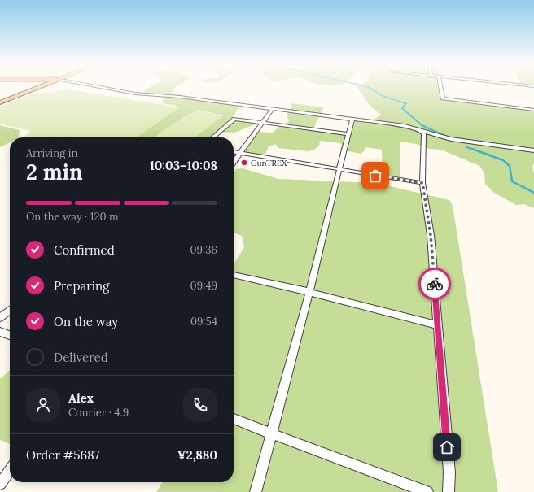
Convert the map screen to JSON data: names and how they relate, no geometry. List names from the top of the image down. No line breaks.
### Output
{"places":["GunTREX"],"page":{"heading":["2 min","Arriving in","10:03–10:08"],"panel":["Alex","Courier · 4.9","Order #5687","¥2,880"],"bar":"On the way · 120 m","list":[["Confirmed","09:36"],["Preparing","09:49"],["On the way","09:54"],"Delivered"]}}
